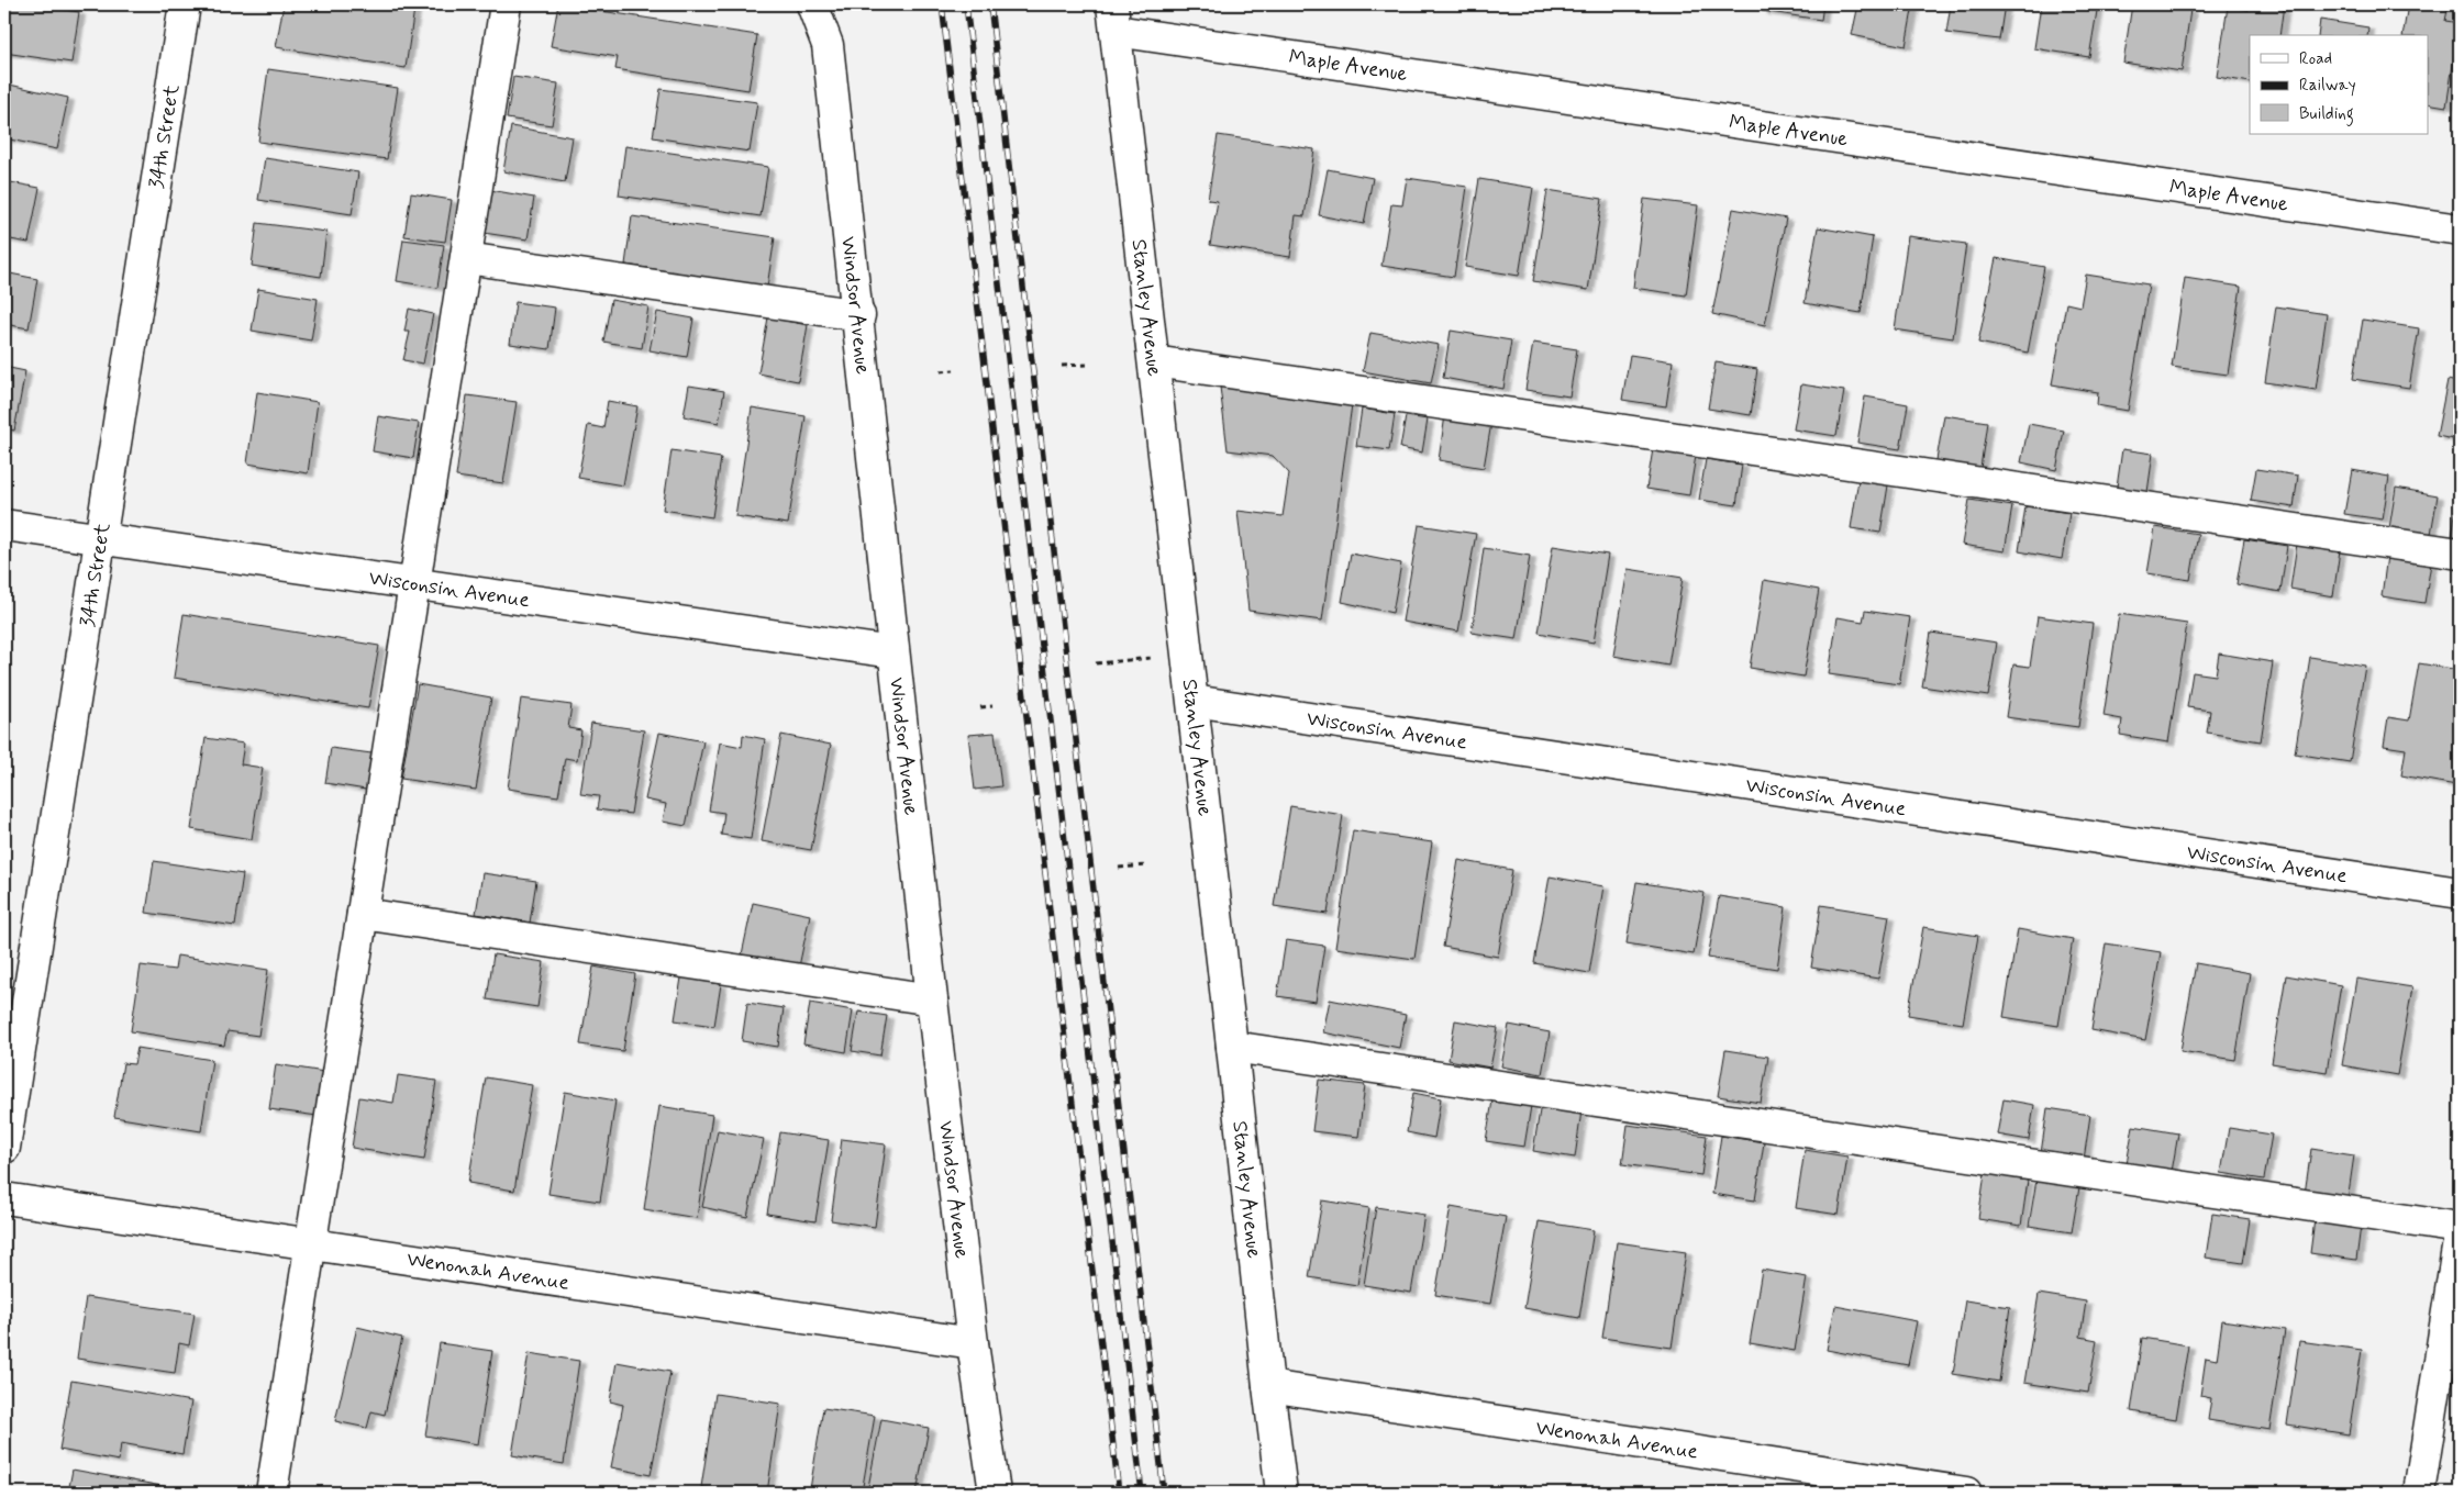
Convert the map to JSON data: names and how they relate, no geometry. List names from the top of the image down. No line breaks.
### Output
{"streets":{"street":["Maple Avenue","34th Street","Windsor Avenue","Stanley Avenue","Wisconsin Avenue","Wenonah Avenue"]},"crossings":[["Maple Avenue","Stanley Avenue"],["34th Street","Wisconsin Avenue"],["Windsor Avenue","Wisconsin Avenue"],["Windsor Avenue","Wenonah Avenue"],["Stanley Avenue","Wisconsin Avenue"],["Stanley Avenue","Wenonah Avenue"]],"legend":["Road","Railway","Building"]}
